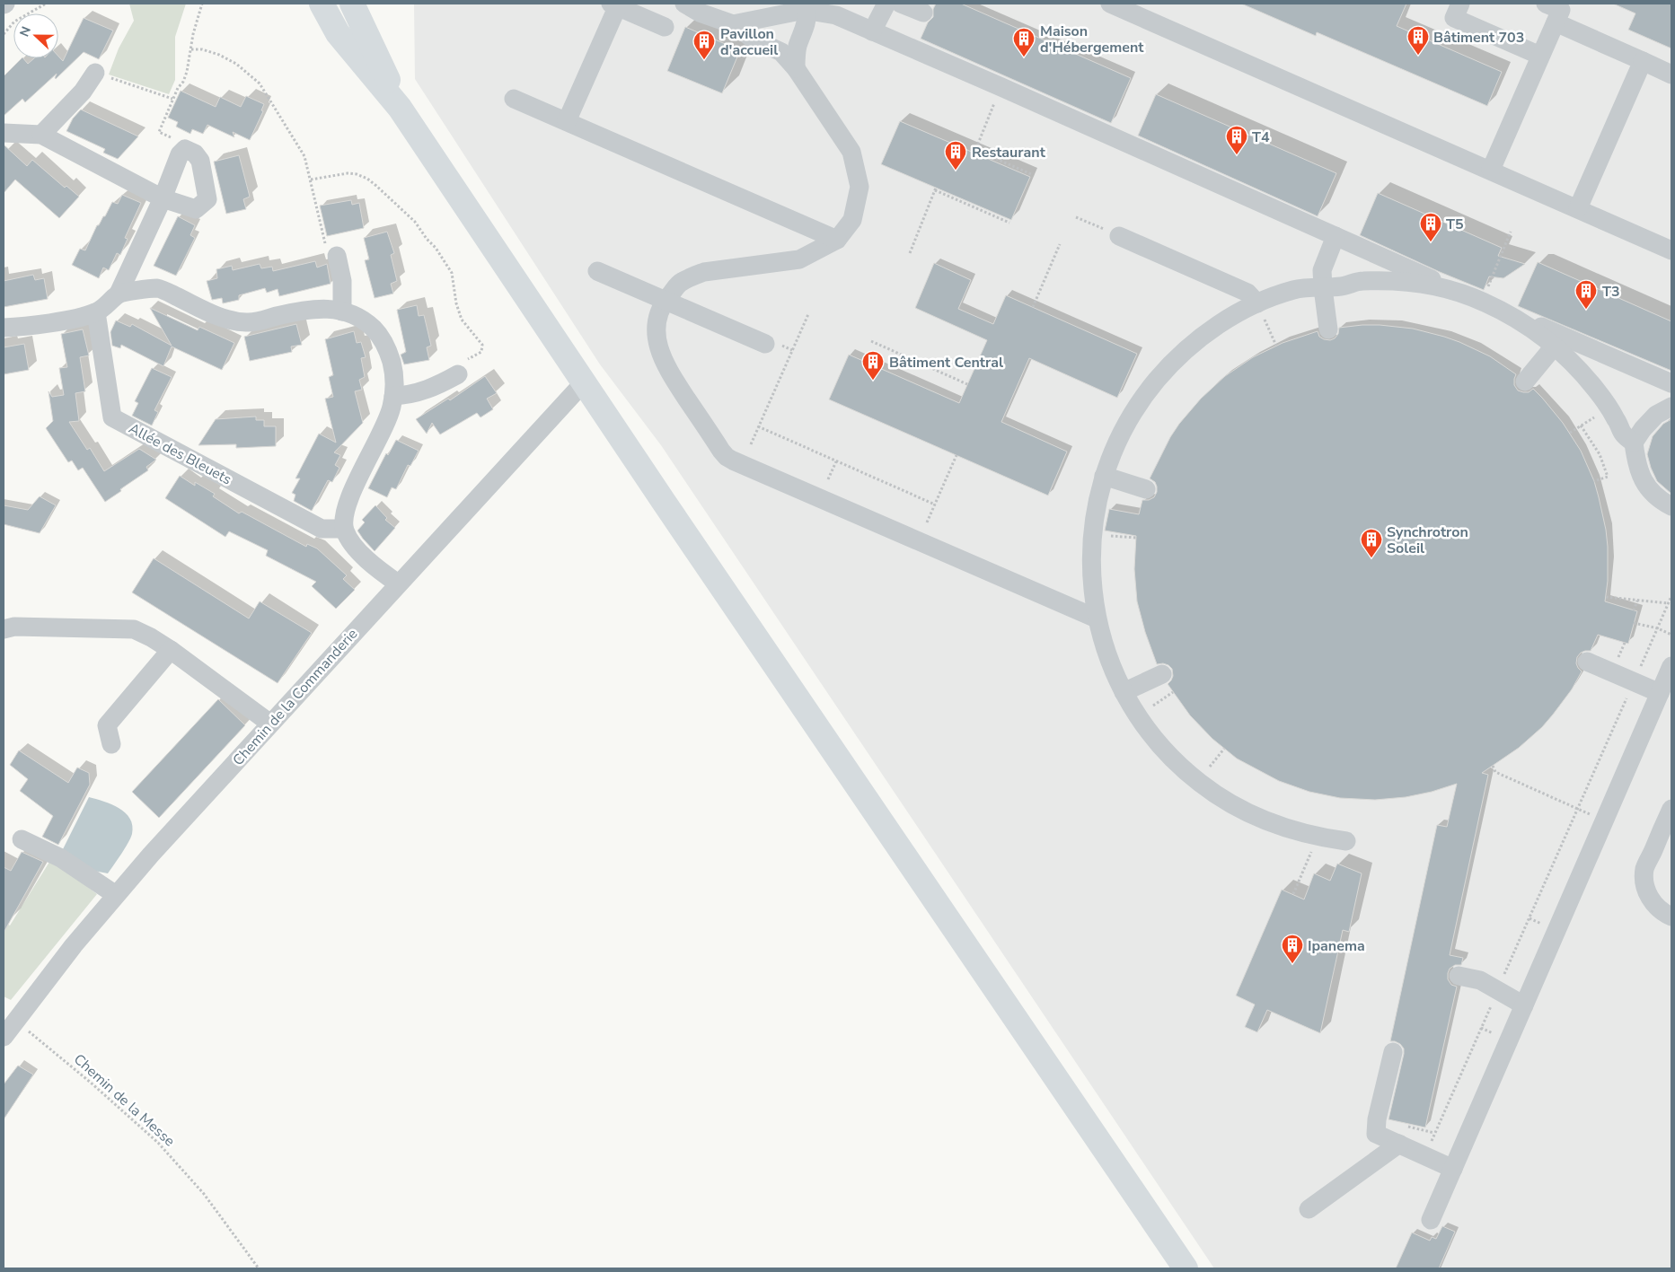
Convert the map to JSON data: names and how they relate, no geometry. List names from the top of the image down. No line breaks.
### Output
{"streets":{"street":["Allée des Bleuets","Chemin de la Commanderie"],"path":["Chemin de la Messe"]},"crossings":[["Chemin de la Commanderie","Chemin de la Messe"]],"places":{"building":["Bâtiment 703","Maison d'Hébergement","Pavillon d'accueil","T4","Restaurant","T5","T3","Bâtiment Central","Synchrotron Soleil","Ipanema"]},"north":"left"}
